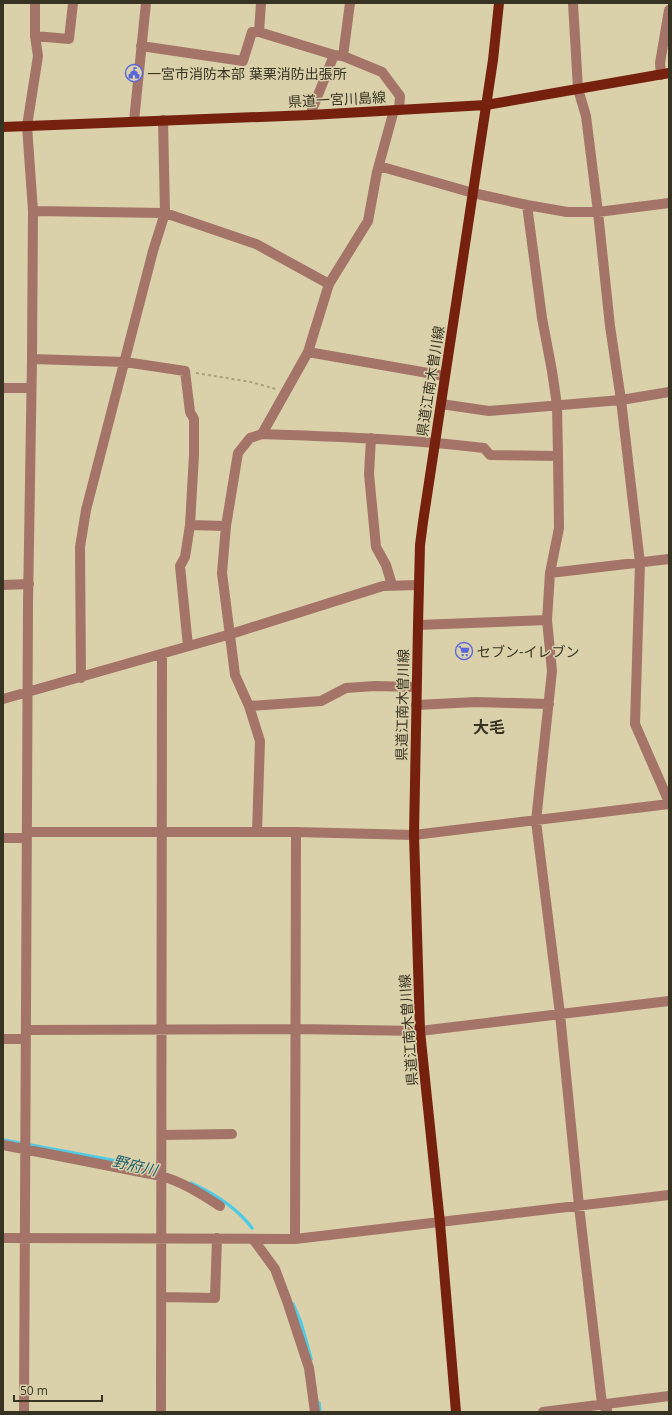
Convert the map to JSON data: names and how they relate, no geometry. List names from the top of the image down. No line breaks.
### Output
{"streets":{"main road":["県道一宮川島線","県道江南木曽川線"]},"crossings":[["県道一宮川島線","県道江南木曽川線"]],"districts":["大毛"],"water":["野府川"],"places":{"public building":["一宮市消防本部 葉栗消防出張所"],"supermarket":["セブン-イレブン"]},"scale_bar":"50 m"}
